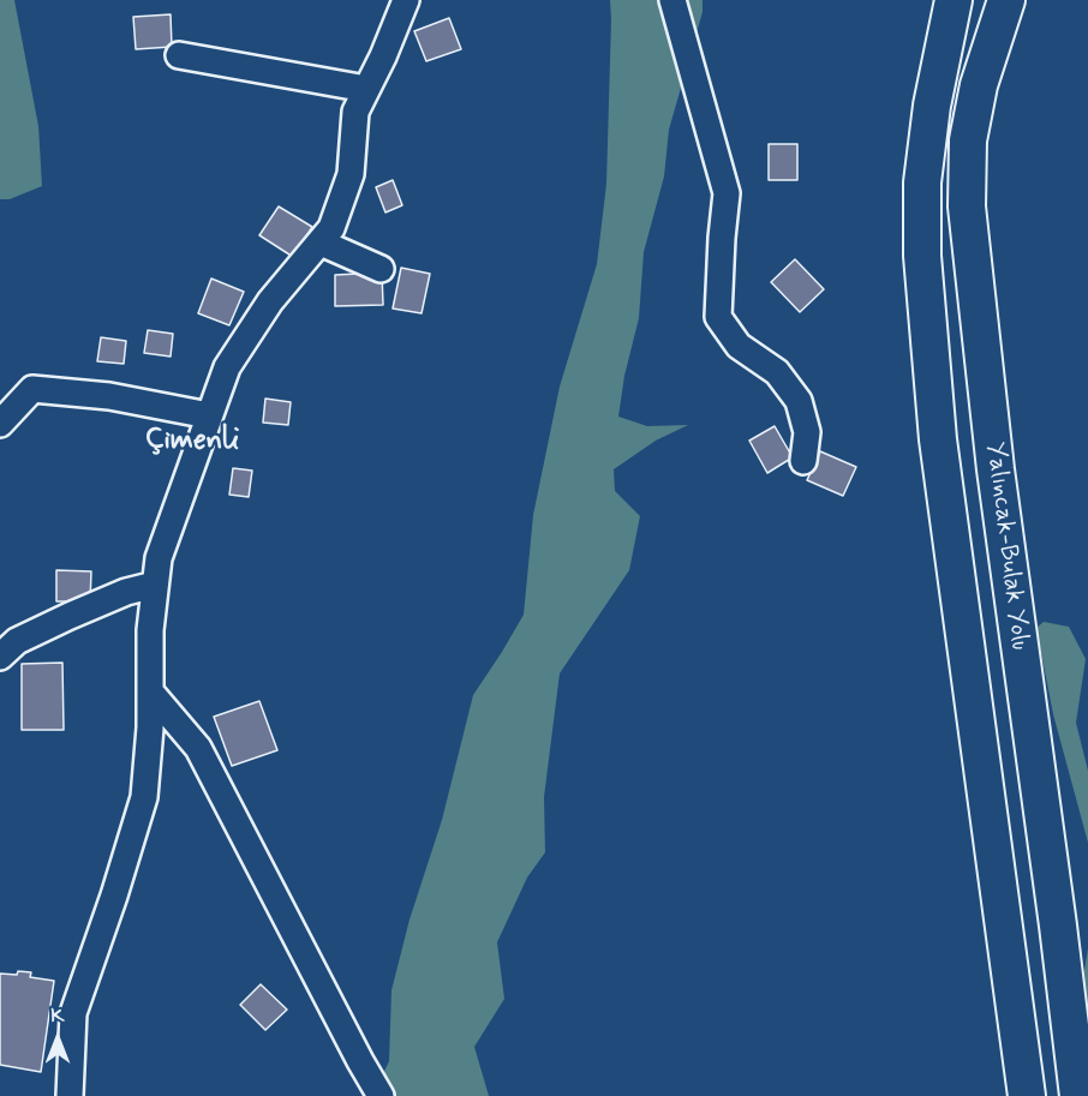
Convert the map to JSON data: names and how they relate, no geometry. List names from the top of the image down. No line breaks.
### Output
{"streets":{"main road":["Yalıncak-Bulak Yolu"]},"districts":["Çimenli"],"north":"top"}
